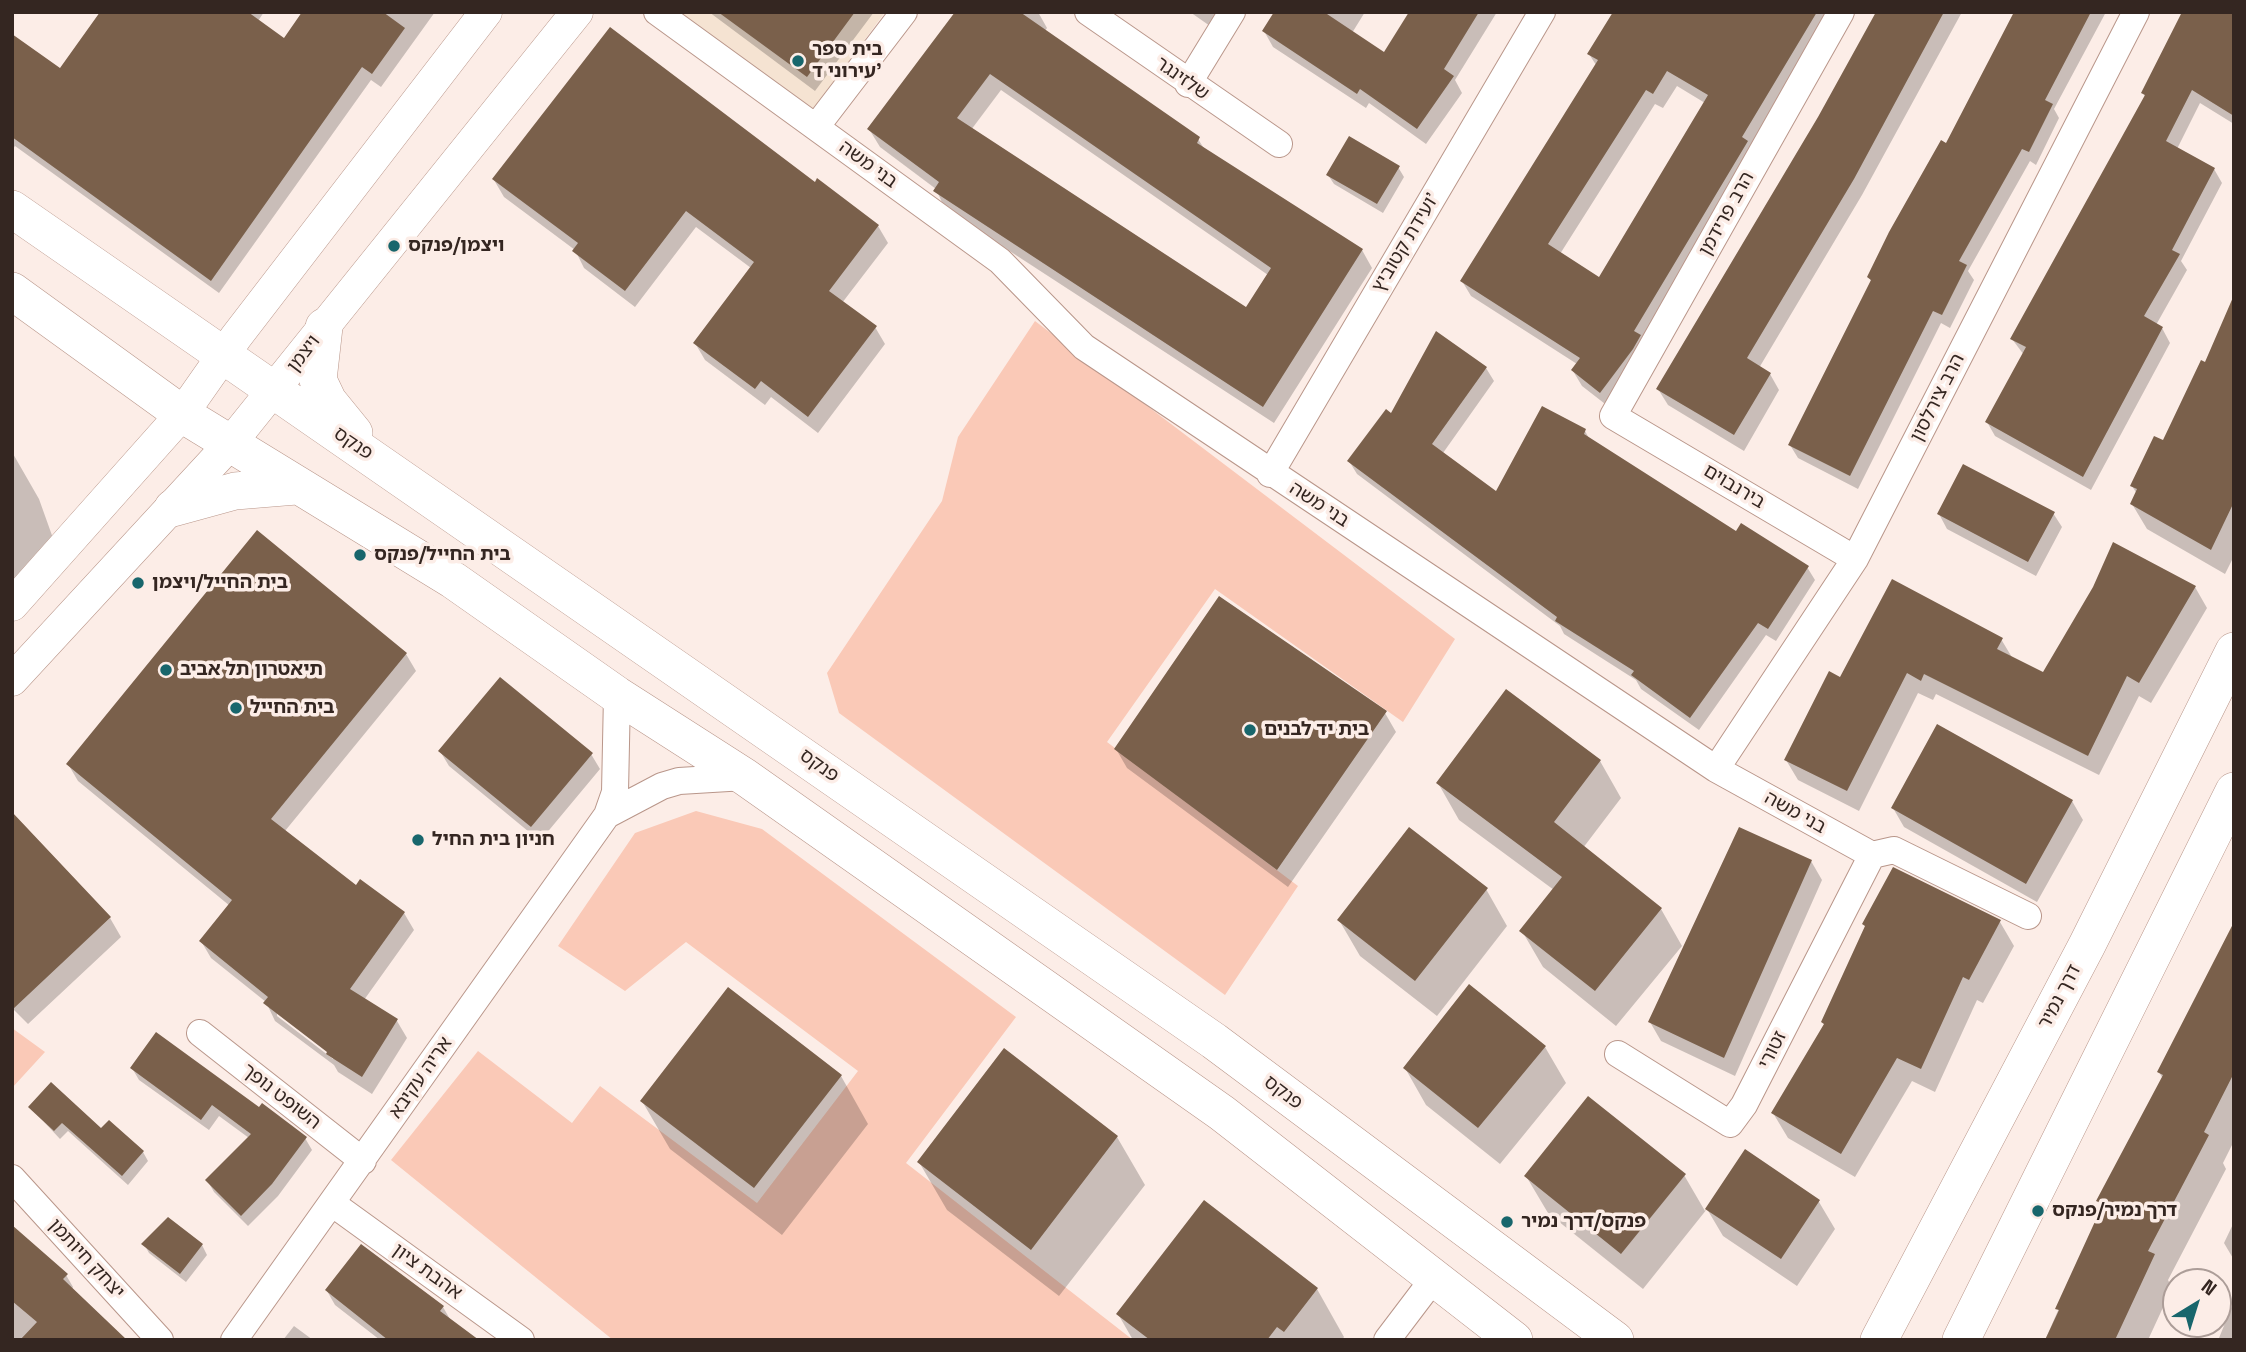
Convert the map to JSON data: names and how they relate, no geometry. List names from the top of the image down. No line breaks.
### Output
{"streets":{"main road":["פנקס","דרך נמיר"],"street":["שלזינגר","בני משה","הרב פרידמן","ועידת קטוביץ'","ויצמן","הרב צירלסון","בירנבוים","זטורי","אריה עקיבא","השופט נופך","יצחק חיותמן","אהבת ציון"]},"crossings":[["בני משה","ועידת קטוביץ'"],["בני משה","הרב צירלסון"],["בני משה","זטורי"],["הרב פרידמן","בירנבוים"],["ויצמן","פנקס"],["הרב צירלסון","בירנבוים"],["אריה עקיבא","השופט נופך"],["אריה עקיבא","אהבת ציון"]],"places":["בית ספר עירוני ד'","ויצמן/פנקס","בית החייל/פנקס","בית החייל/ויצמן","תיאטרון תל אביב","בית החייל","בית יד לבנים","חניון בית החיל","דרך נמיר/פנקס","פנקס/דרך נמיר"],"north":"top right"}
